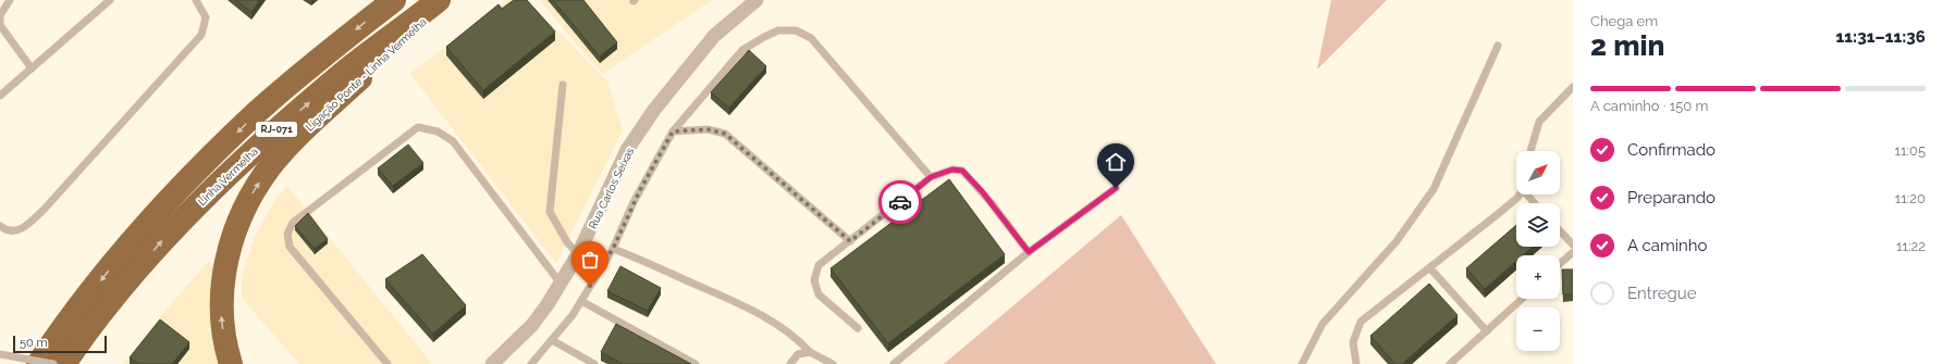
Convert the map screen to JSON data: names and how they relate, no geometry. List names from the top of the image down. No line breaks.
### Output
{"streets":{"highway":["Ligação Ponte - Linha Vermelha","RJ-071","Linha Vermelha"],"street":["Rua Carlos Seixas"]},"scale_bar":"50 m","north":"top right","page":{"heading":["2 min","Chega em","11:31–11:36"],"bar":"A caminho · 150 m","list":[["Confirmado","11:05"],["Preparando","11:20"],["A caminho","11:22"],"Entregue"],"map_buttons":["+","−"],"scale":"50 m"}}
